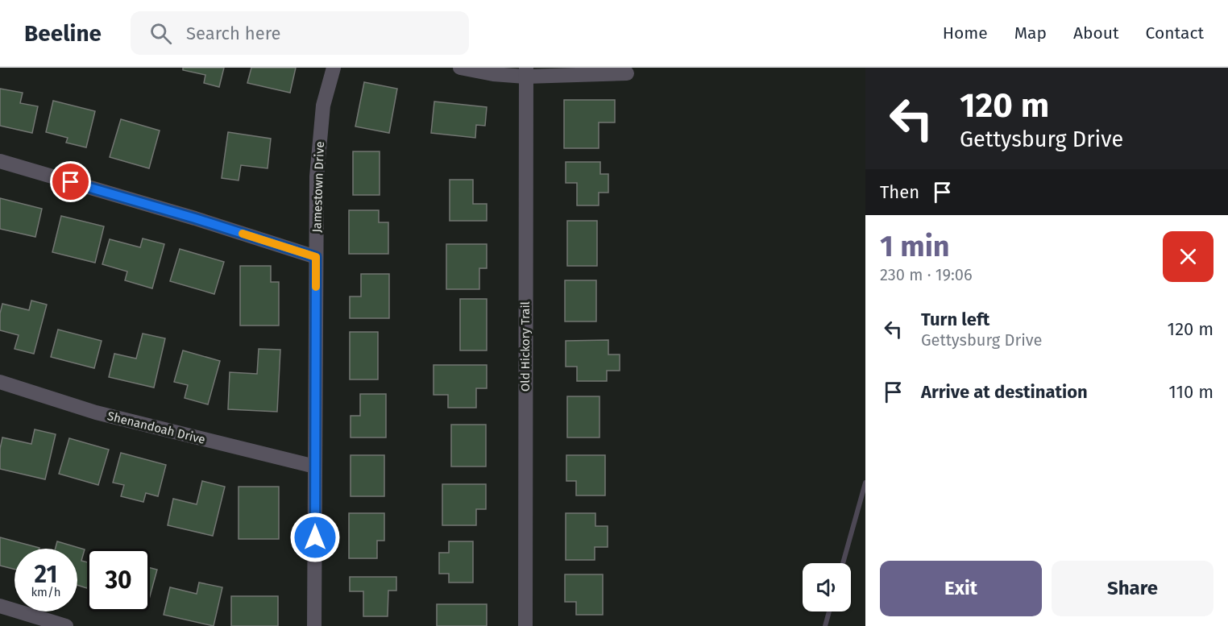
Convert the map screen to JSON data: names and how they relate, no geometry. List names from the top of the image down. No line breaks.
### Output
{"streets":{"street":["Jamestown Drive","Old Hickory Trail","Shenandoah Drive"]},"crossings":[["Jamestown Drive","Shenandoah Drive"]],"page":{"header":"Beeline","search":"Search here","nav":["Home","Map","About","Contact"],"turn":["120 m","Gettysburg Drive"],"then":"Then","heading":["1 min","230 m · 19:06"],"list":[{"name":"Turn left","note":"Gettysburg Drive","value":"120 m"},{"name":"Arrive at destination","value":"110 m"}],"speed":"21 km/h","limit":"30","buttons":["Exit","Share"]}}
